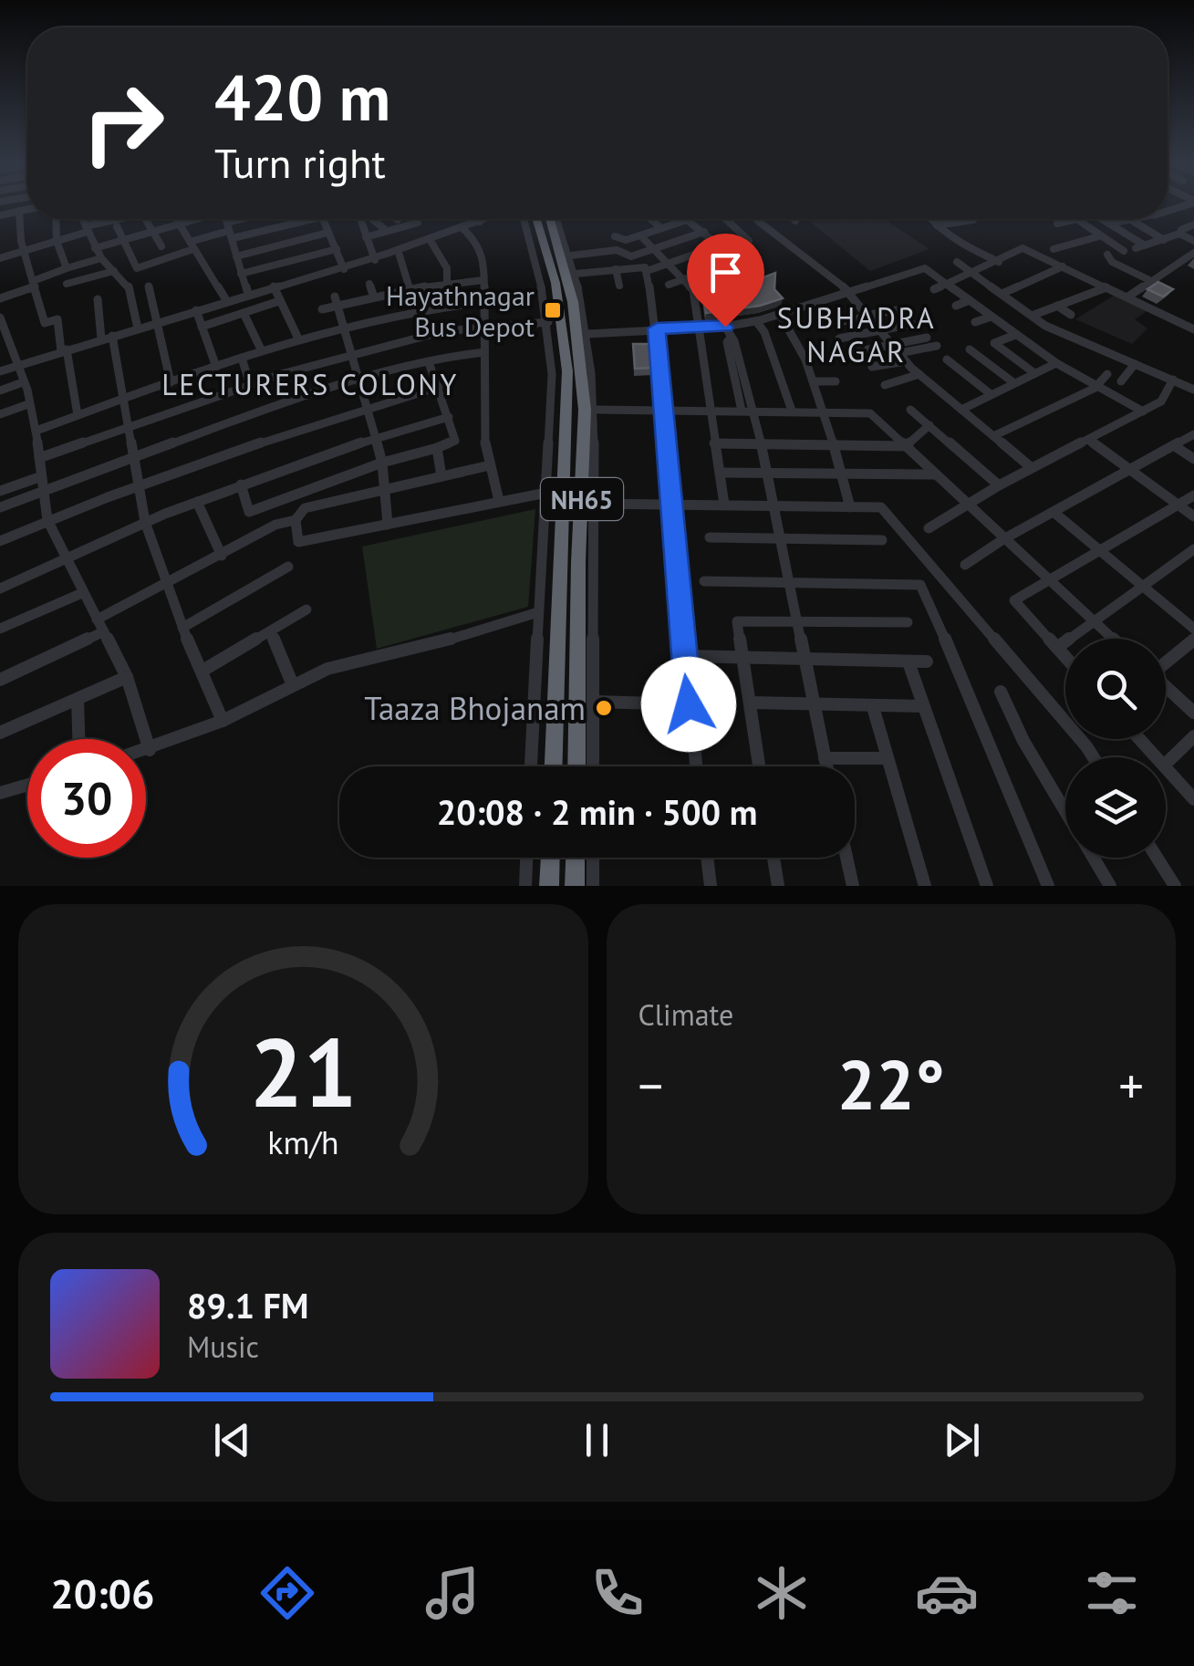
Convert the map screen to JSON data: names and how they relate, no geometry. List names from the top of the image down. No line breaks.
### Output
{"streets":{"highway":["NH65"]},"districts":["SUBHADRA NAGAR","LECTURERS COLONY"],"places":{"transit":["Hayathnagar Bus Depot"],"other":["Taaza Bhojanam"]},"page":{"turn":["420 m","Turn right"],"limit":"30","trip":"20:08 · 2 min · 500 m","tile":"Climate","heat":["−","22°","+"],"song":["89.1 FM","Music"],"tabs":"20:06","gauge":["21","km/h"]}}
